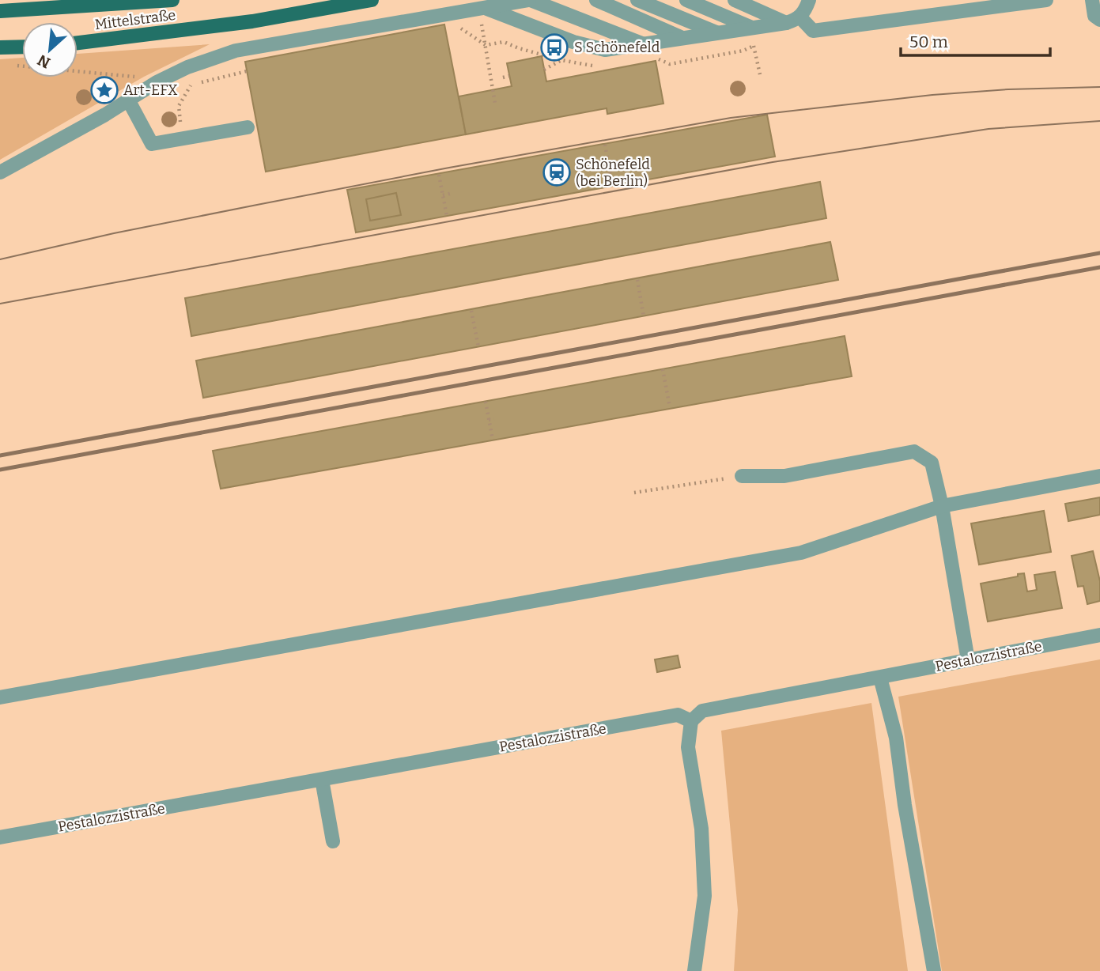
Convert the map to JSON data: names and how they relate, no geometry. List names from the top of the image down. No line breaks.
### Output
{"streets":{"main road":["Mittelstraße"],"street":["Pestalozzistraße"]},"places":{"bus stop":["S Schönefeld"],"place":["Art-EFX"],"station":["Schönefeld (bei Berlin)"]},"scale_bar":"50 m","north":"bottom left"}
